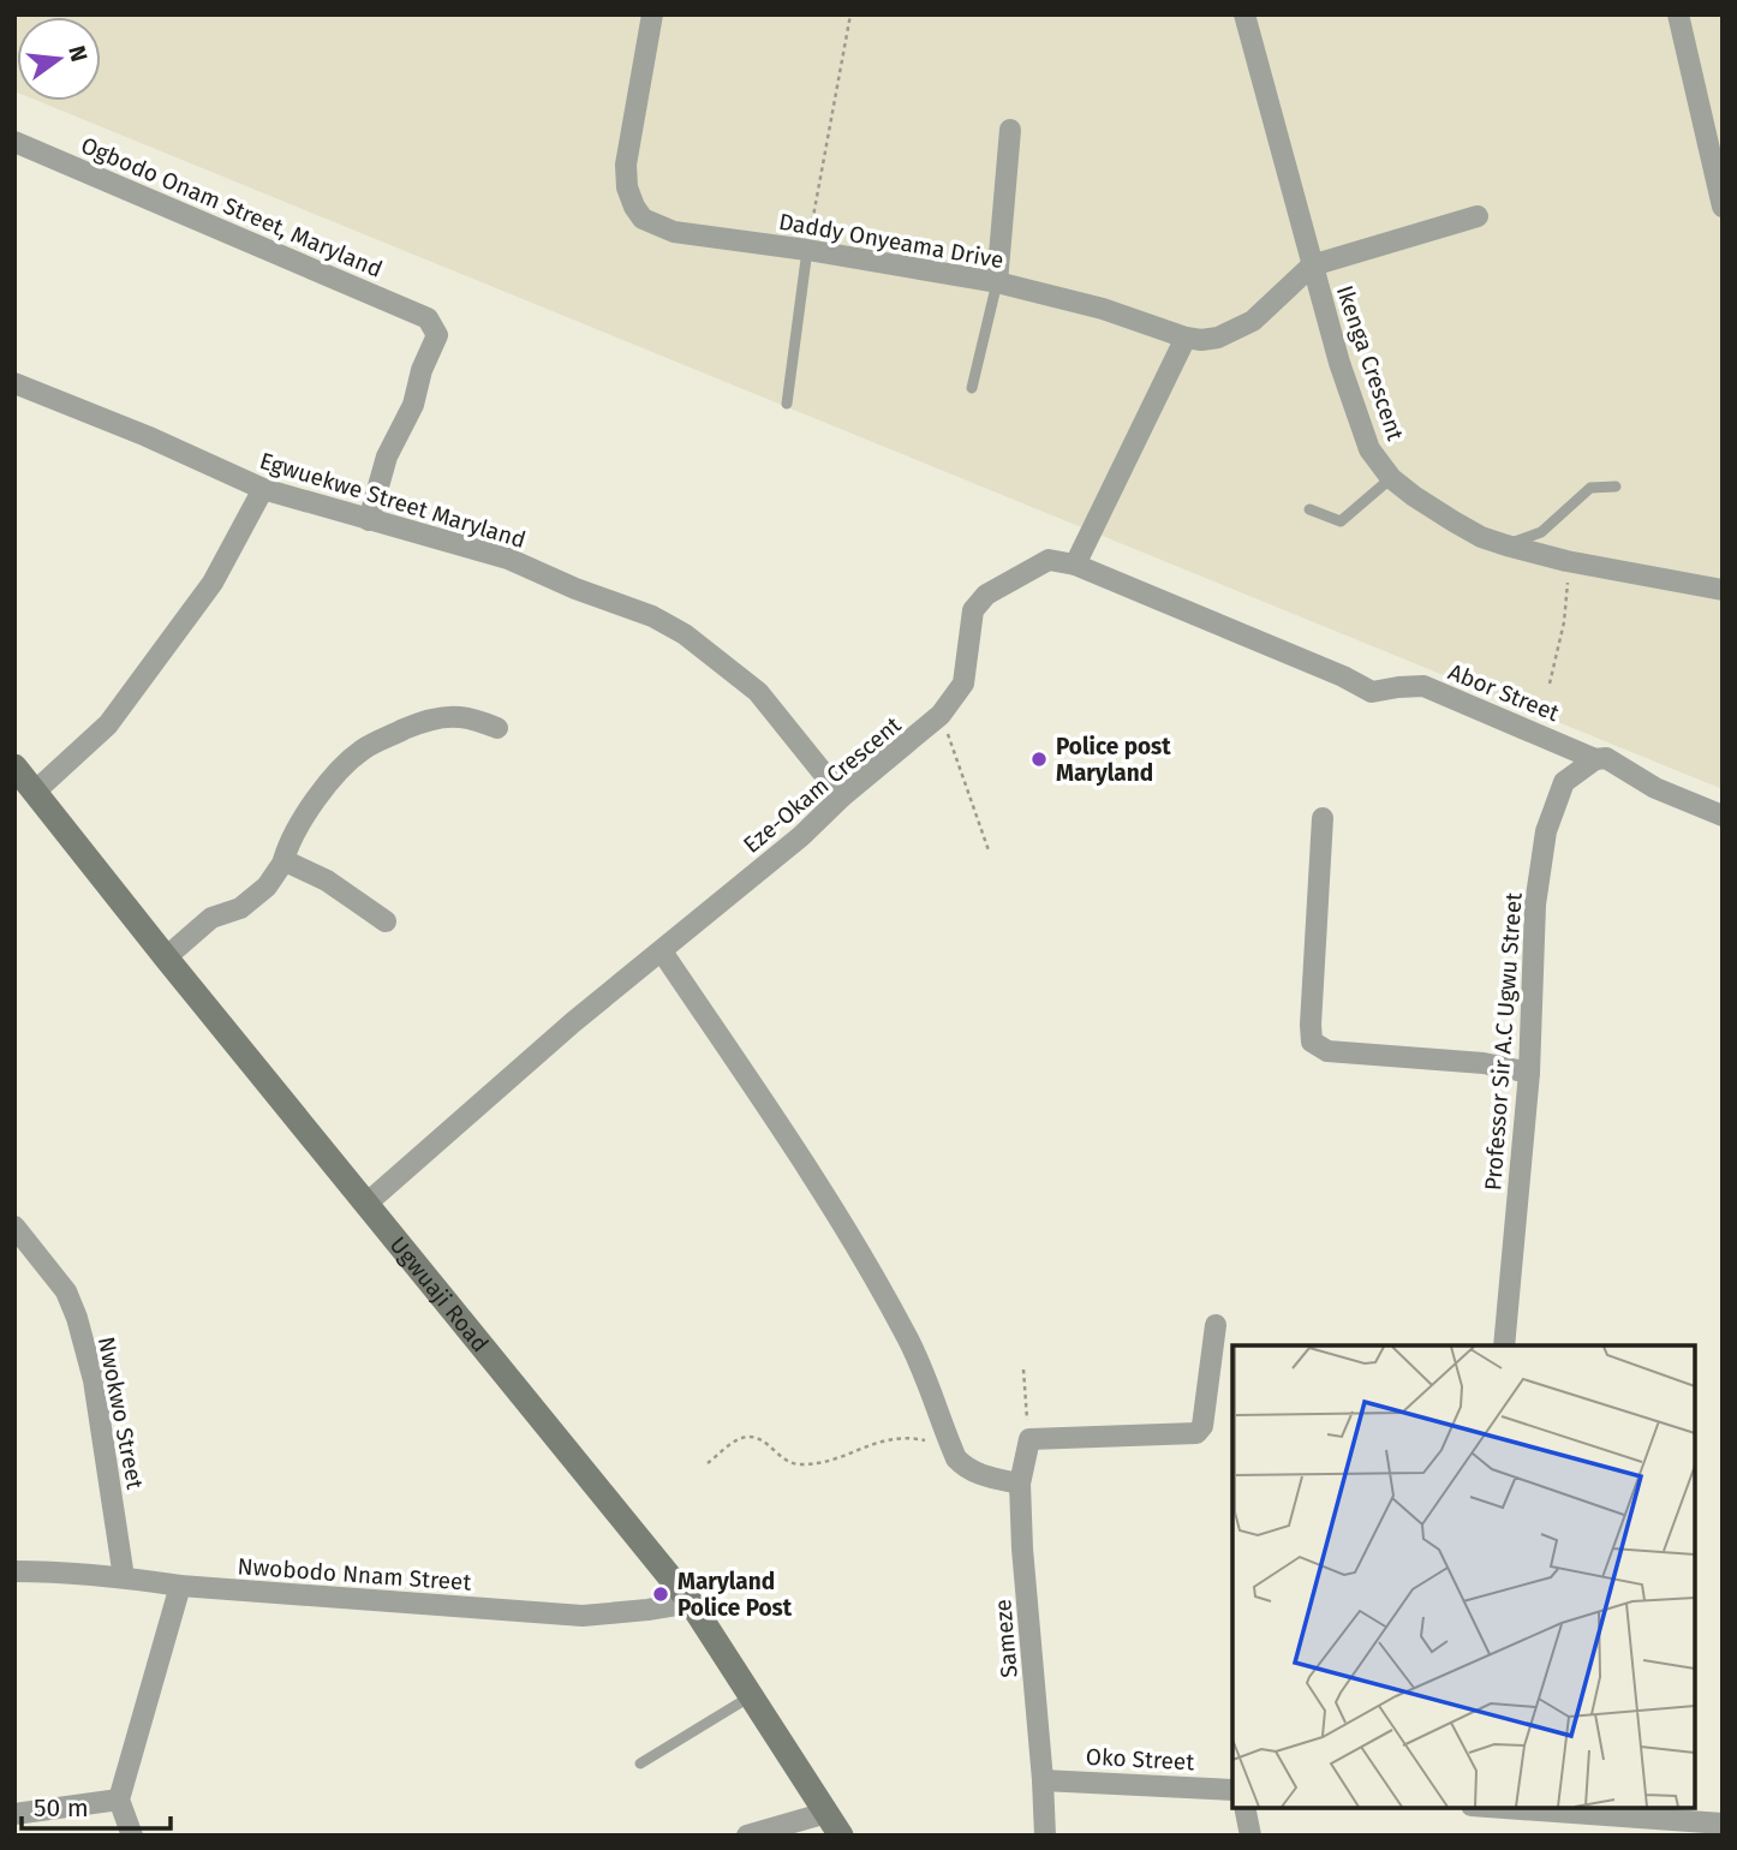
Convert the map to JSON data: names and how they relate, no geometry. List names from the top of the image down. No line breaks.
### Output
{"streets":{"main road":["Ugwuaji Road"],"street":["Ogbodo Onam Street, Maryland","Daddy Onyeama Drive","Ikenga Crescent","Egwuekwe Street Maryland","Abor Street","Eze-Okam Crescent","Professor Sir A.C Ugwu Street","Nwokwo Street","Nwobodo Nnam Street","Sameze","Oko Street"]},"crossings":[["Ogbodo Onam Street, Maryland","Egwuekwe Street Maryland"],["Daddy Onyeama Drive","Ikenga Crescent"],["Egwuekwe Street Maryland","Eze-Okam Crescent"],["Abor Street","Eze-Okam Crescent"],["Abor Street","Professor Sir A.C Ugwu Street"],["Eze-Okam Crescent","Ugwuaji Road"],["Ugwuaji Road","Nwobodo Nnam Street"],["Nwokwo Street","Nwobodo Nnam Street"],["Sameze","Oko Street"]],"places":["Police post Maryland","Maryland Police Post"],"scale_bar":"50 m","north":"right"}
